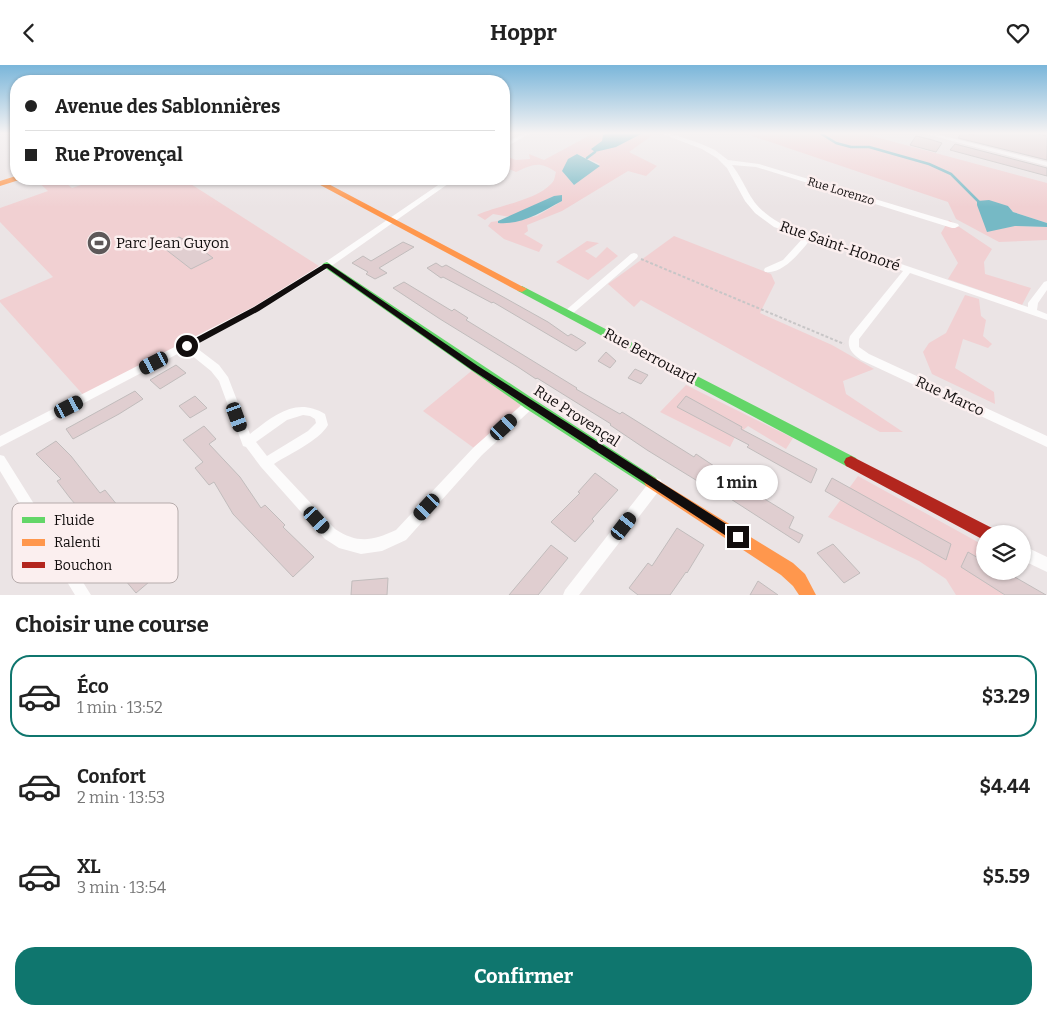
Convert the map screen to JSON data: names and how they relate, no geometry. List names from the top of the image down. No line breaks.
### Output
{"streets":{"street":["Rue Lorenzo","Rue Saint-Honoré","Rue Berrouard","Rue Marco","Rue Provençal"]},"crossings":[["Rue Lorenzo","Rue Saint-Honoré"]],"places":{"sports":["Parc Jean Guyon"]},"legend":["Fluide","Ralenti","Bouchon"],"page":{"header":"Hoppr","banner":["Avenue des Sablonnières","Rue Provençal"],"bubble":"1 min","heading":"Choisir une course","list":[{"name":"Éco","note":"1 min · 13:52","value":"$3.29"},{"name":"Confort","note":"2 min · 13:53","value":"$4.44"},{"name":"XL","note":"3 min · 13:54","value":"$5.59"}],"buttons":"Confirmer"}}
